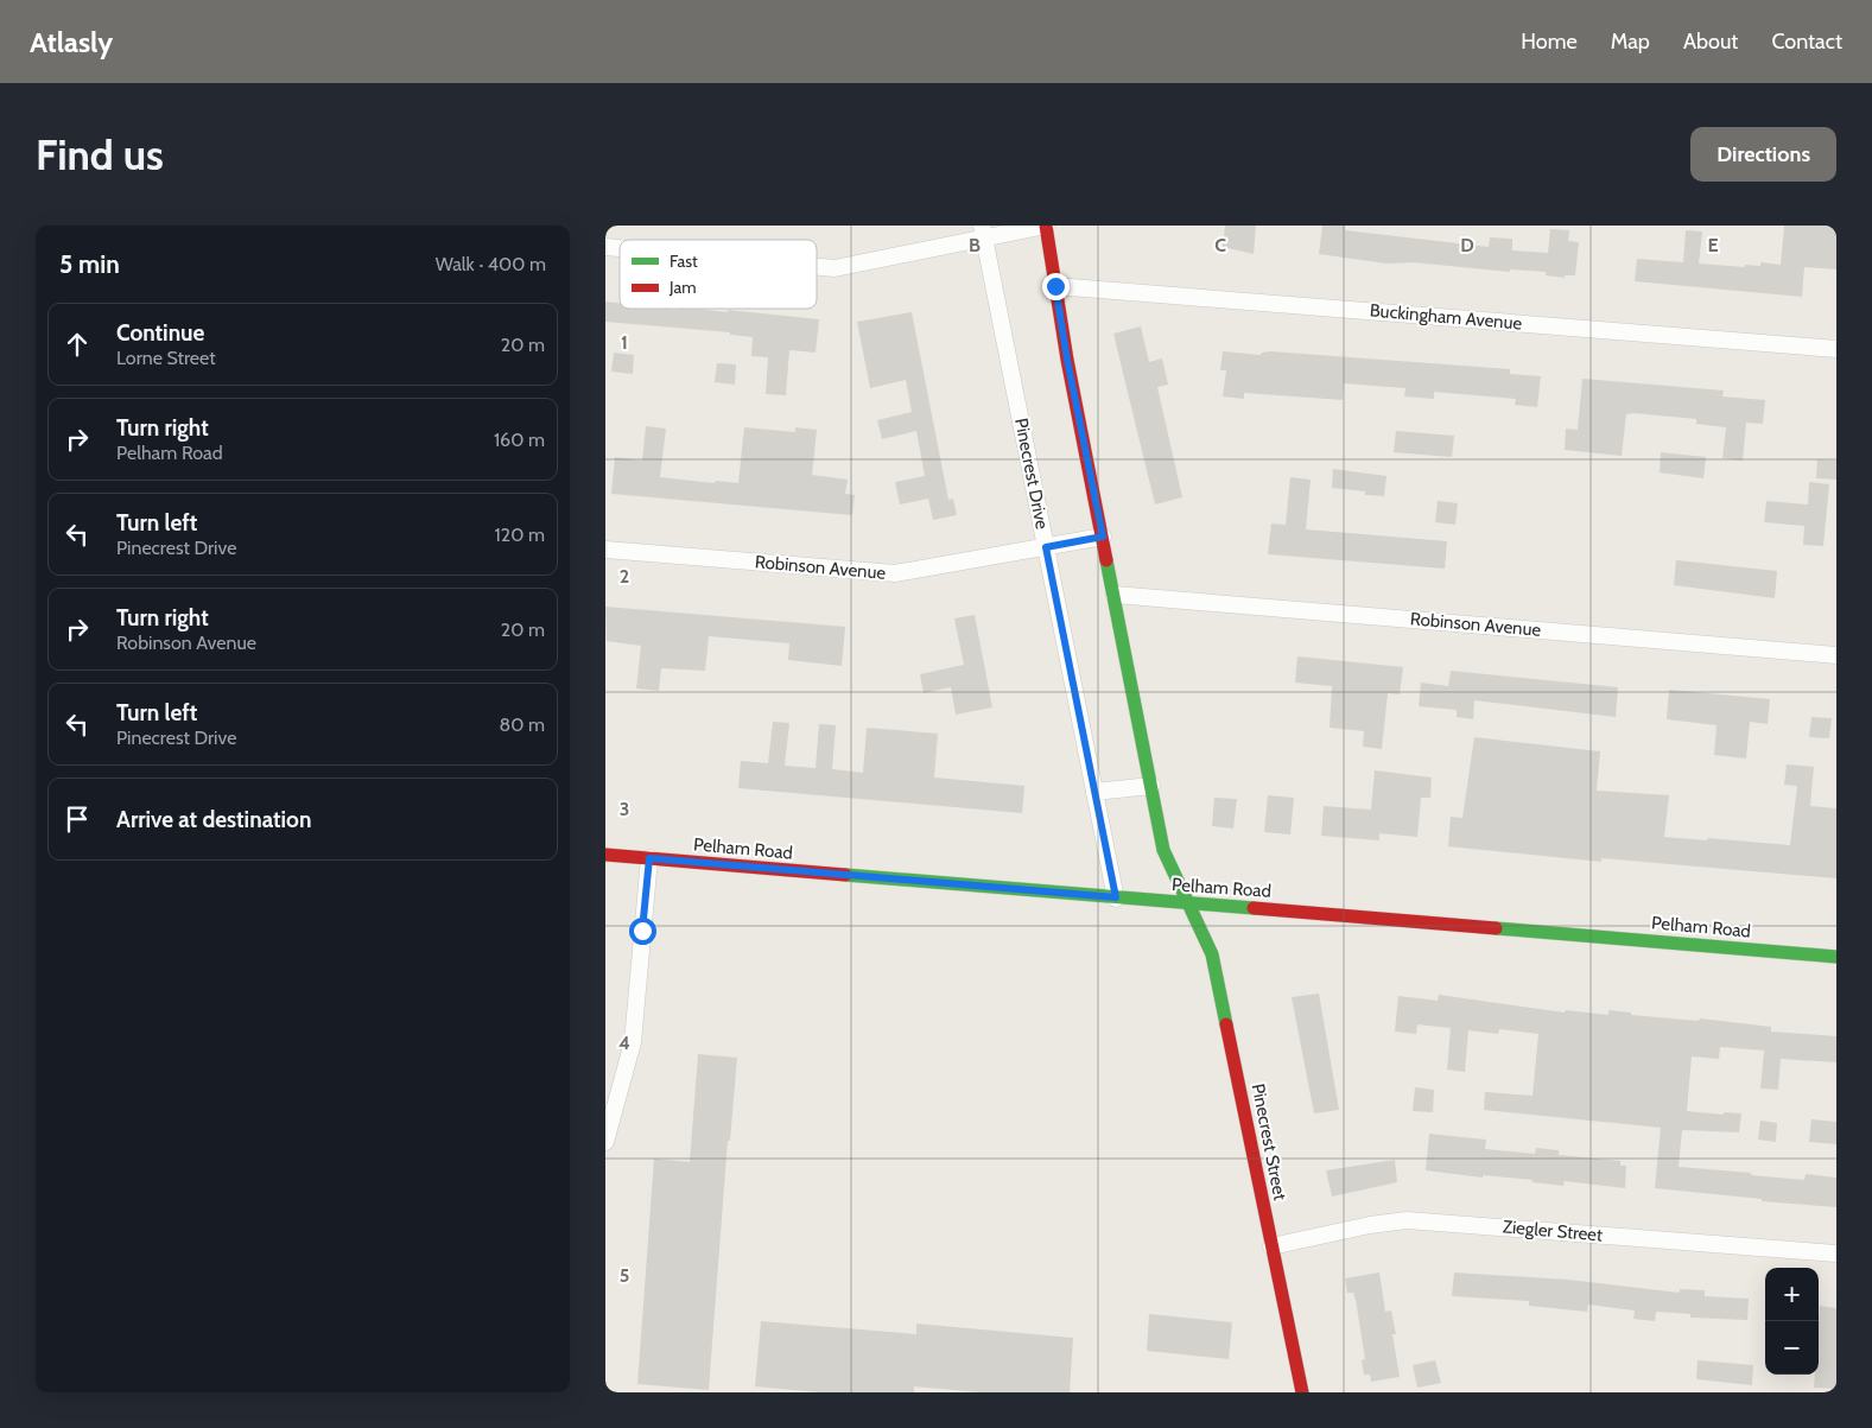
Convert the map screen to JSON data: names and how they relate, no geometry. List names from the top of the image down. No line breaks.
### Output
{"streets":{"main road":["Pelham Road","Pinecrest Street"],"street":["Buckingham Avenue","Pinecrest Drive","Robinson Avenue","Ziegler Street"]},"crossings":[["Pinecrest Drive","Robinson Avenue"],["Pinecrest Drive","Pelham Road"],["Pelham Road","Pinecrest Street"],["Pinecrest Street","Ziegler Street"]],"legend":["Fast","Jam"],"page":{"header":"Atlasly","nav":["Home","Map","About","Contact"],"buttons":"Directions","title":"Find us","heading":["5 min","Walk · 400 m"],"list":[["Continue","Lorne Street","20 m"],["Turn right","Pelham Road","160 m"],["Turn left","Pinecrest Drive","120 m"],["Turn right","Robinson Avenue","20 m"],["Turn left","Pinecrest Drive","80 m"],"Arrive at destination"],"map_buttons":["+","−"]},"grid":{"columns":["B","C","D","E"],"rows":["1","2","3","4","5"]}}
